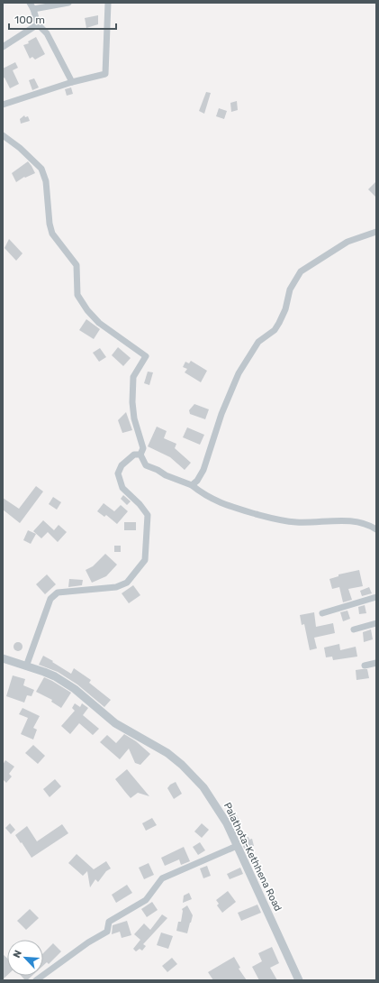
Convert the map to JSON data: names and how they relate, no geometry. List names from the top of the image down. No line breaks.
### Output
{"streets":{"street":["Palathota-Kethhena Road"]},"scale_bar":"100 m","north":"top left"}
